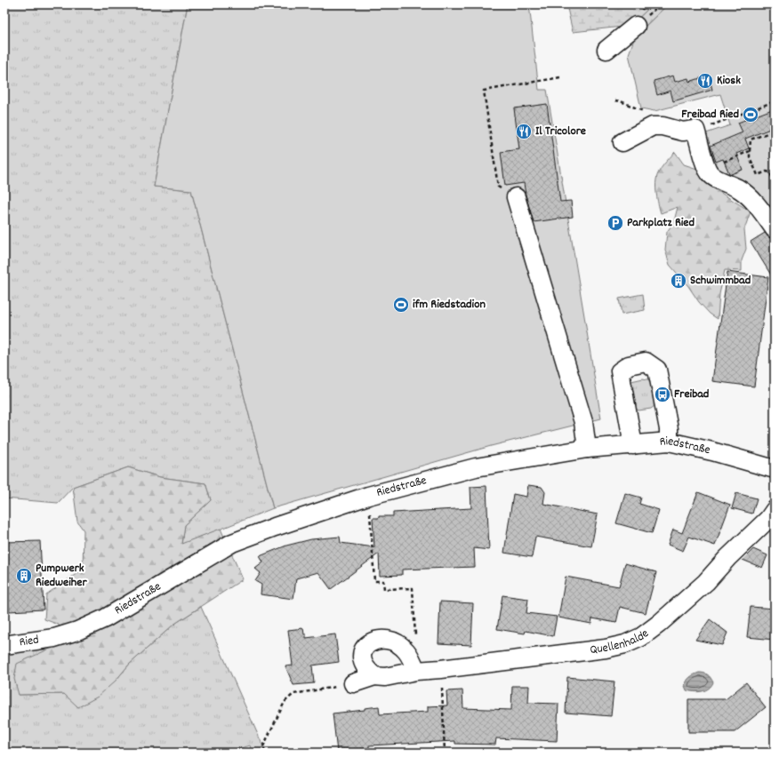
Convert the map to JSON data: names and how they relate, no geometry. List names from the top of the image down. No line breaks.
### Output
{"streets":{"street":["Riedstraße","Quellenhalde","Ried"]},"crossings":[["Riedstraße","Ried"]],"places":{"restaurant":["Kiosk","Il Tricolore"],"sports":["Freibad Ried","ifm Riedstadion"],"parking":["Parkplatz Ried"],"building":["Schwimmbad","Pumpwerk Riedweiher"],"bus stop":["Freibad"]}}
